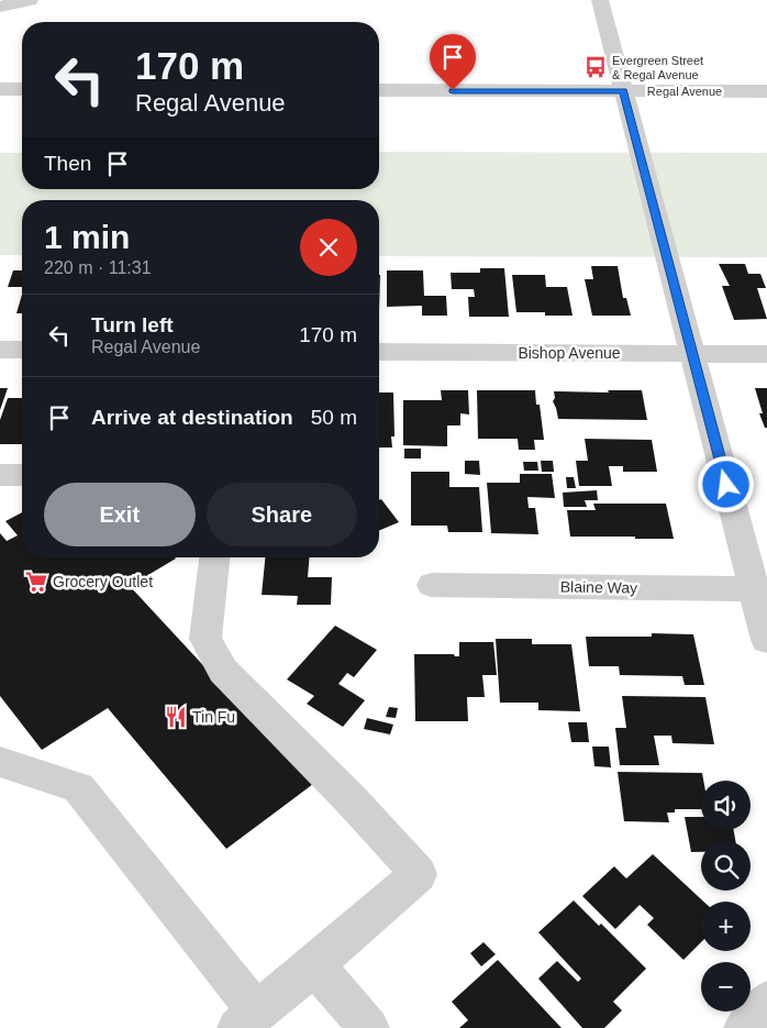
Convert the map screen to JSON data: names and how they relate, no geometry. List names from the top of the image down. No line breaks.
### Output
{"streets":{"street":["Regal Avenue","Bishop Avenue","Blaine Way"]},"places":{"bus stop":["Evergreen Street & Regal Avenue"],"supermarket":["Grocery Outlet"],"restaurant":["Tin Fu"]},"page":{"turn":["170 m","Regal Avenue"],"then":"Then","heading":["1 min","220 m · 11:31"],"list":[{"name":"Turn left","note":"Regal Avenue","value":"170 m"},{"name":"Arrive at destination","value":"50 m"}],"buttons":["Exit","Share"],"map_buttons":["+","−"]}}
